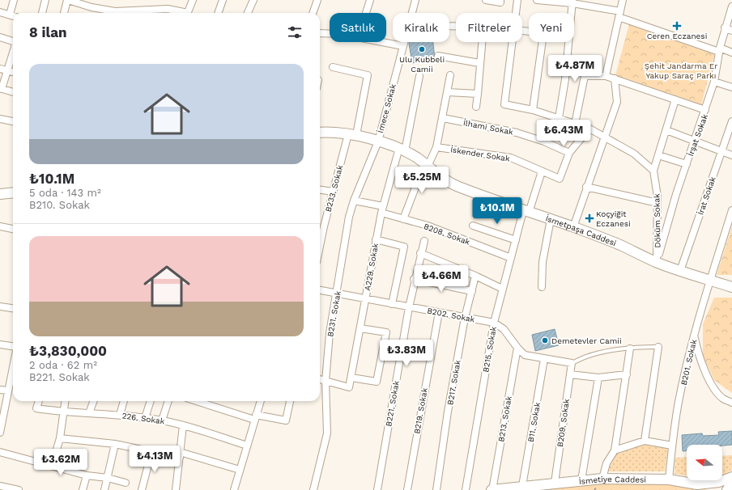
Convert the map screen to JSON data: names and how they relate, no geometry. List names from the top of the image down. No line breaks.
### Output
{"streets":{"main road":["İsmetpaşa Caddesi","İsmetiye Caddesi"],"street":["İmece Sokak","İlhami Sokak","İrşat Sokak","İskender Sokak","B233. Sokak","İrat Sokak","Döküm Sokak","B208. Sokak","A229. Sokak","B231. Sokak","B202. Sokak","B215. Sokak","B201. Sokak","B217. Sokak","B221. Sokak","B219. Sokak","226. Sokak","B213. Sokak","B11. Sokak","B209. Sokak"]},"crossings":[["İmece Sokak","İsmetpaşa Caddesi"],["İmece Sokak","B231. Sokak"],["İlhami Sokak","İskender Sokak"],["İrşat Sokak","Döküm Sokak"],["İrşat Sokak","İsmetpaşa Caddesi"],["İskender Sokak","B215. Sokak"],["B233. Sokak","İsmetpaşa Caddesi"],["İrat Sokak","İsmetpaşa Caddesi"],["Döküm Sokak","İsmetpaşa Caddesi"],["İsmetpaşa Caddesi","A229. Sokak"],["İsmetpaşa Caddesi","B231. Sokak"],["İsmetpaşa Caddesi","B215. Sokak"],["İsmetpaşa Caddesi","B201. Sokak"],["B208. Sokak","A229. Sokak"],["B208. Sokak","B231. Sokak"],["B208. Sokak","B215. Sokak"],["A229. Sokak","B231. Sokak"],["A229. Sokak","B202. Sokak"],["B231. Sokak","B202. Sokak"],["B202. Sokak","B215. Sokak"],["B202. Sokak","B217. Sokak"],["B202. Sokak","B221. Sokak"],["B202. Sokak","B219. Sokak"],["B202. Sokak","B213. Sokak"],["B202. Sokak","B11. Sokak"],["B202. Sokak","B209. Sokak"],["B201. Sokak","İsmetiye Caddesi"],["B213. Sokak","İsmetiye Caddesi"],["B11. Sokak","İsmetiye Caddesi"],["B209. Sokak","İsmetiye Caddesi"]],"parks":["Şehit Jandarma Er Yakup Saraç Parkı"],"places":{"health":["Ceren Eczanesi","Koçyiğit Eczanesi"],"other":["Ulu Kubbeli Camii","Demetevler Camii"]},"north":"left","page":{"chip":["Satılık","Kiralık","Filtreler","Yeni"],"heading":"8 ilan","list":[{"name":"₺10.1M","note":"5 oda · 143 m² · B210. Sokak"},{"name":"₺3,830,000","note":"2 oda · 62 m² · B221. Sokak"}],"price":["₺4.87M","₺6.43M","₺5.25M","₺10.1M","₺4.66M","₺3.83M","₺4.13M","₺3.62M"]}}
